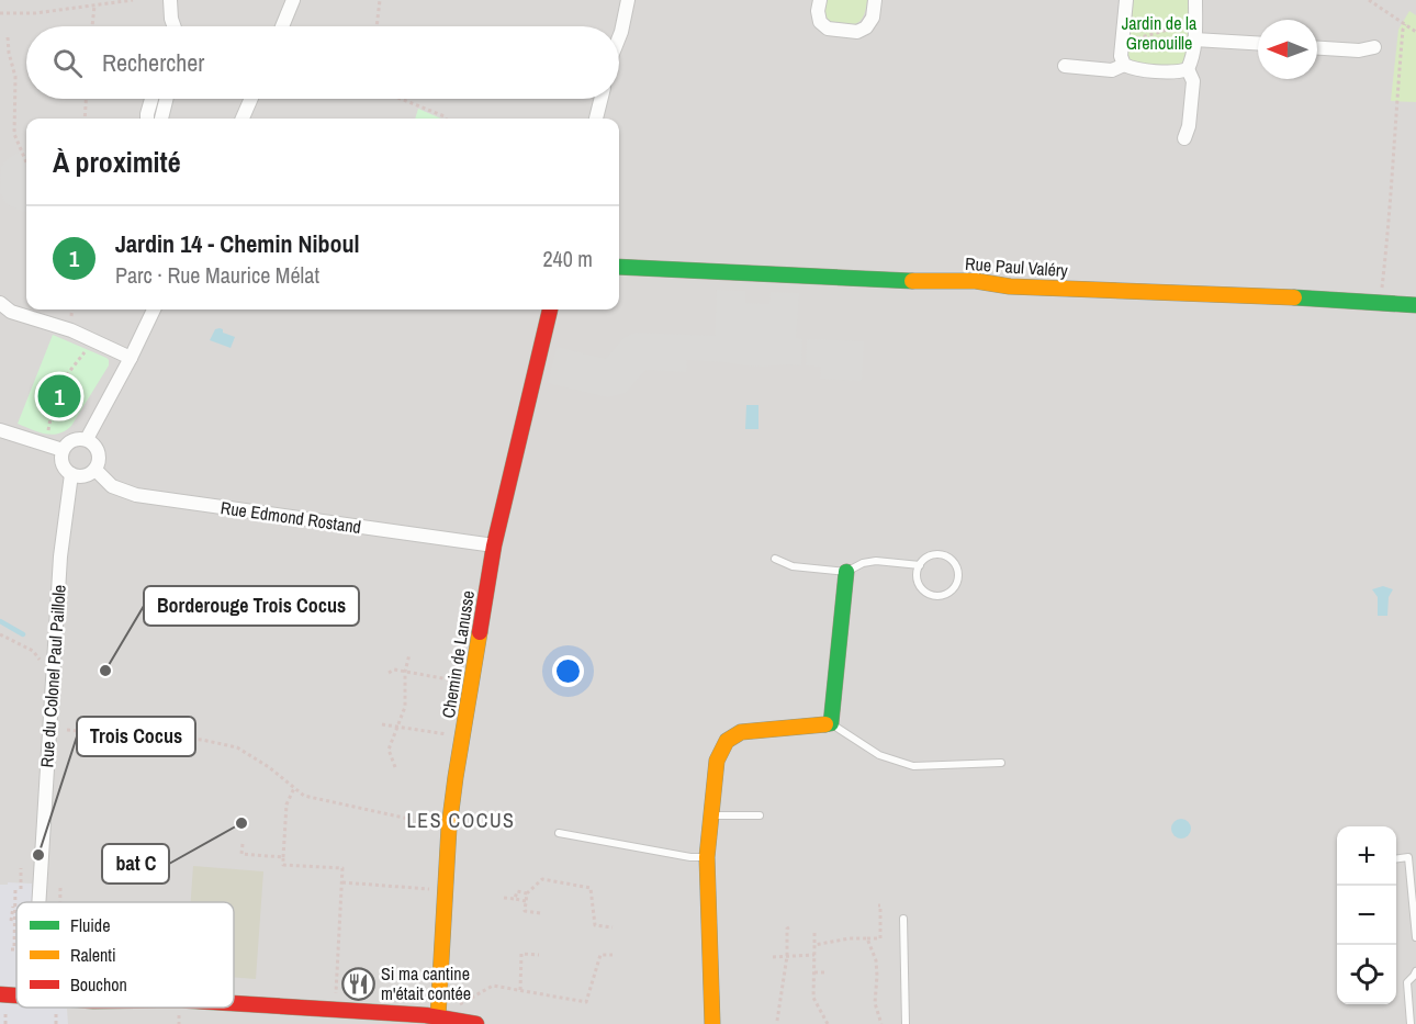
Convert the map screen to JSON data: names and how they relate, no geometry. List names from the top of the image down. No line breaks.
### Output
{"streets":{"street":["Rue Paul Valéry","Rue Edmond Rostand","Chemin de Lanusse","Rue du Colonel Paul Paillole"]},"crossings":[["Rue Edmond Rostand","Chemin de Lanusse"],["Rue Edmond Rostand","Rue du Colonel Paul Paillole"]],"districts":["LES COCUS"],"parks":["Jardin de la Grenouille"],"places":{"other":["Borderouge Trois Cocus","bat C","Trois Cocus"],"restaurant":["Si ma cantine m'était contée"]},"legend":["Fluide","Ralenti","Bouchon"],"north":"left","page":{"search":"Rechercher","heading":"À proximité","list":[{"mark":"1","name":"Jardin 14 - Chemin Niboul","note":"Parc · Rue Maurice Mélat","value":"240 m"}],"pins":"1","map_buttons":["+","−"]}}
